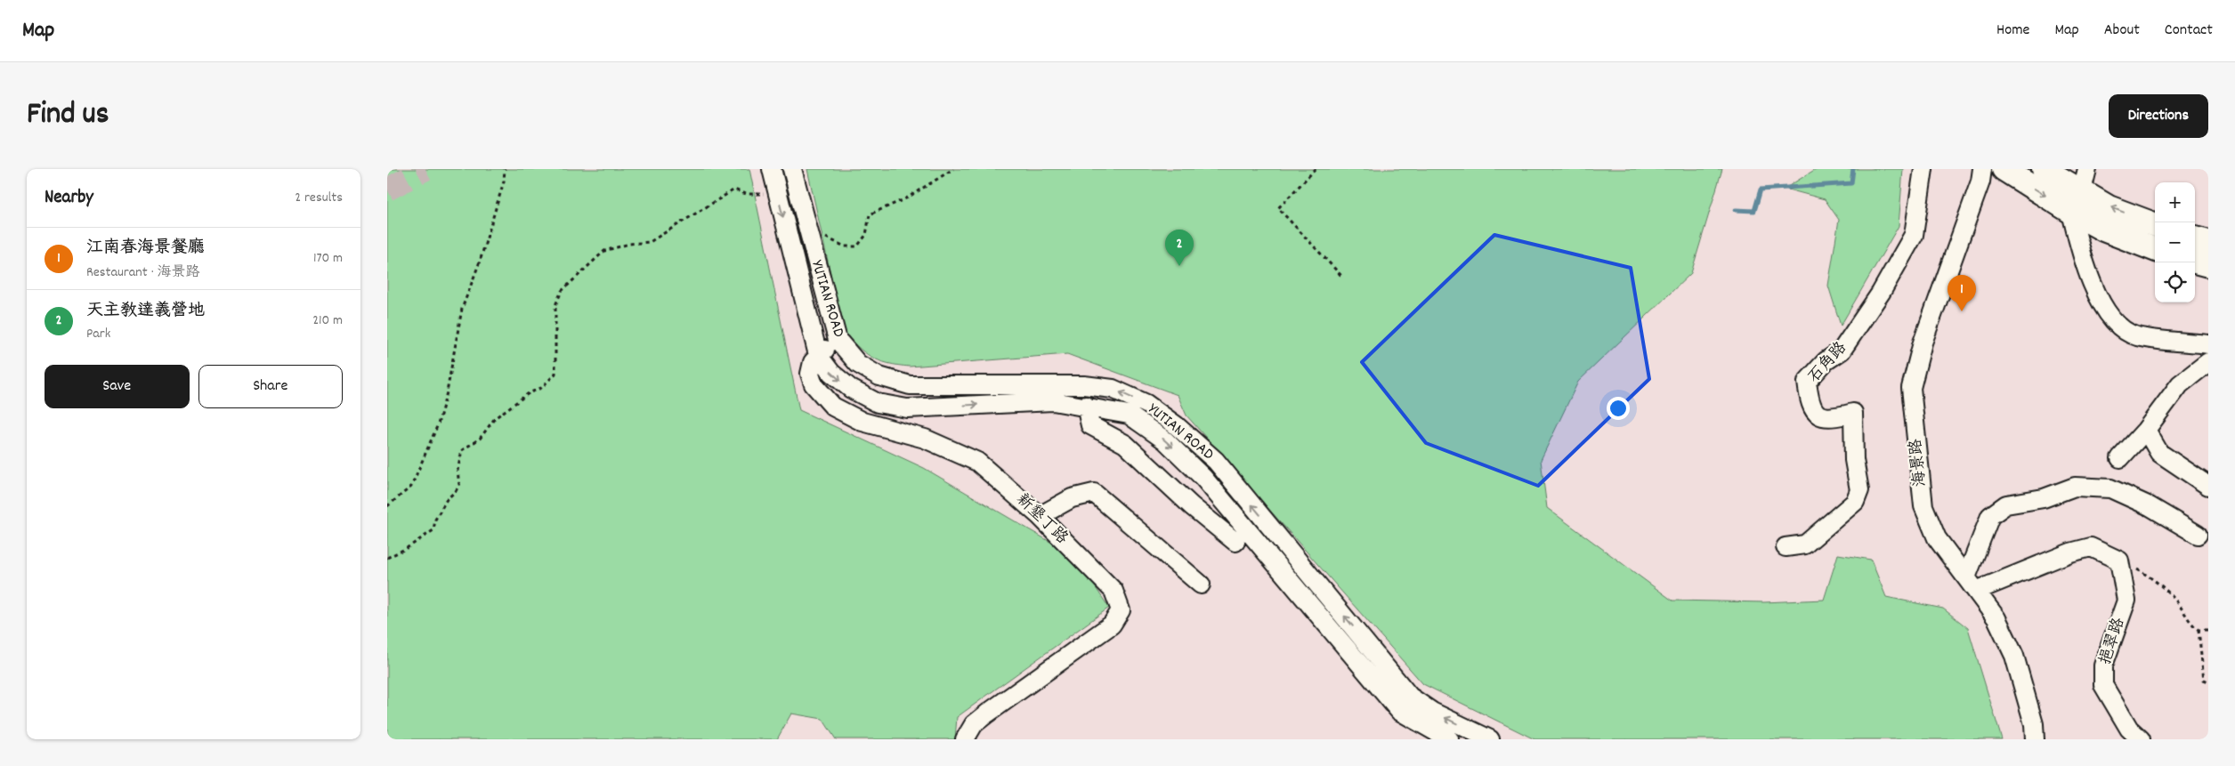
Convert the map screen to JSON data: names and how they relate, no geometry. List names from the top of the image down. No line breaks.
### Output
{"streets":{"street":["YUTIAN ROAD","石角路","海景路","新墾丁路","挹翠路"]},"crossings":[["YUTIAN ROAD","新墾丁路"]],"page":{"header":"Map","nav":["Home","Map","About","Contact"],"title":"Find us","buttons":["Directions",["Save","Share"]],"heading":["Nearby","2 results"],"map_buttons":["+","−"],"list":[{"mark":"1","name":"江南春海景餐廳","note":"Restaurant · 海景路","value":"170 m"},{"mark":"2","name":"天主教達義營地","note":"Park","value":"210 m"}],"pins":["2","1"]}}
